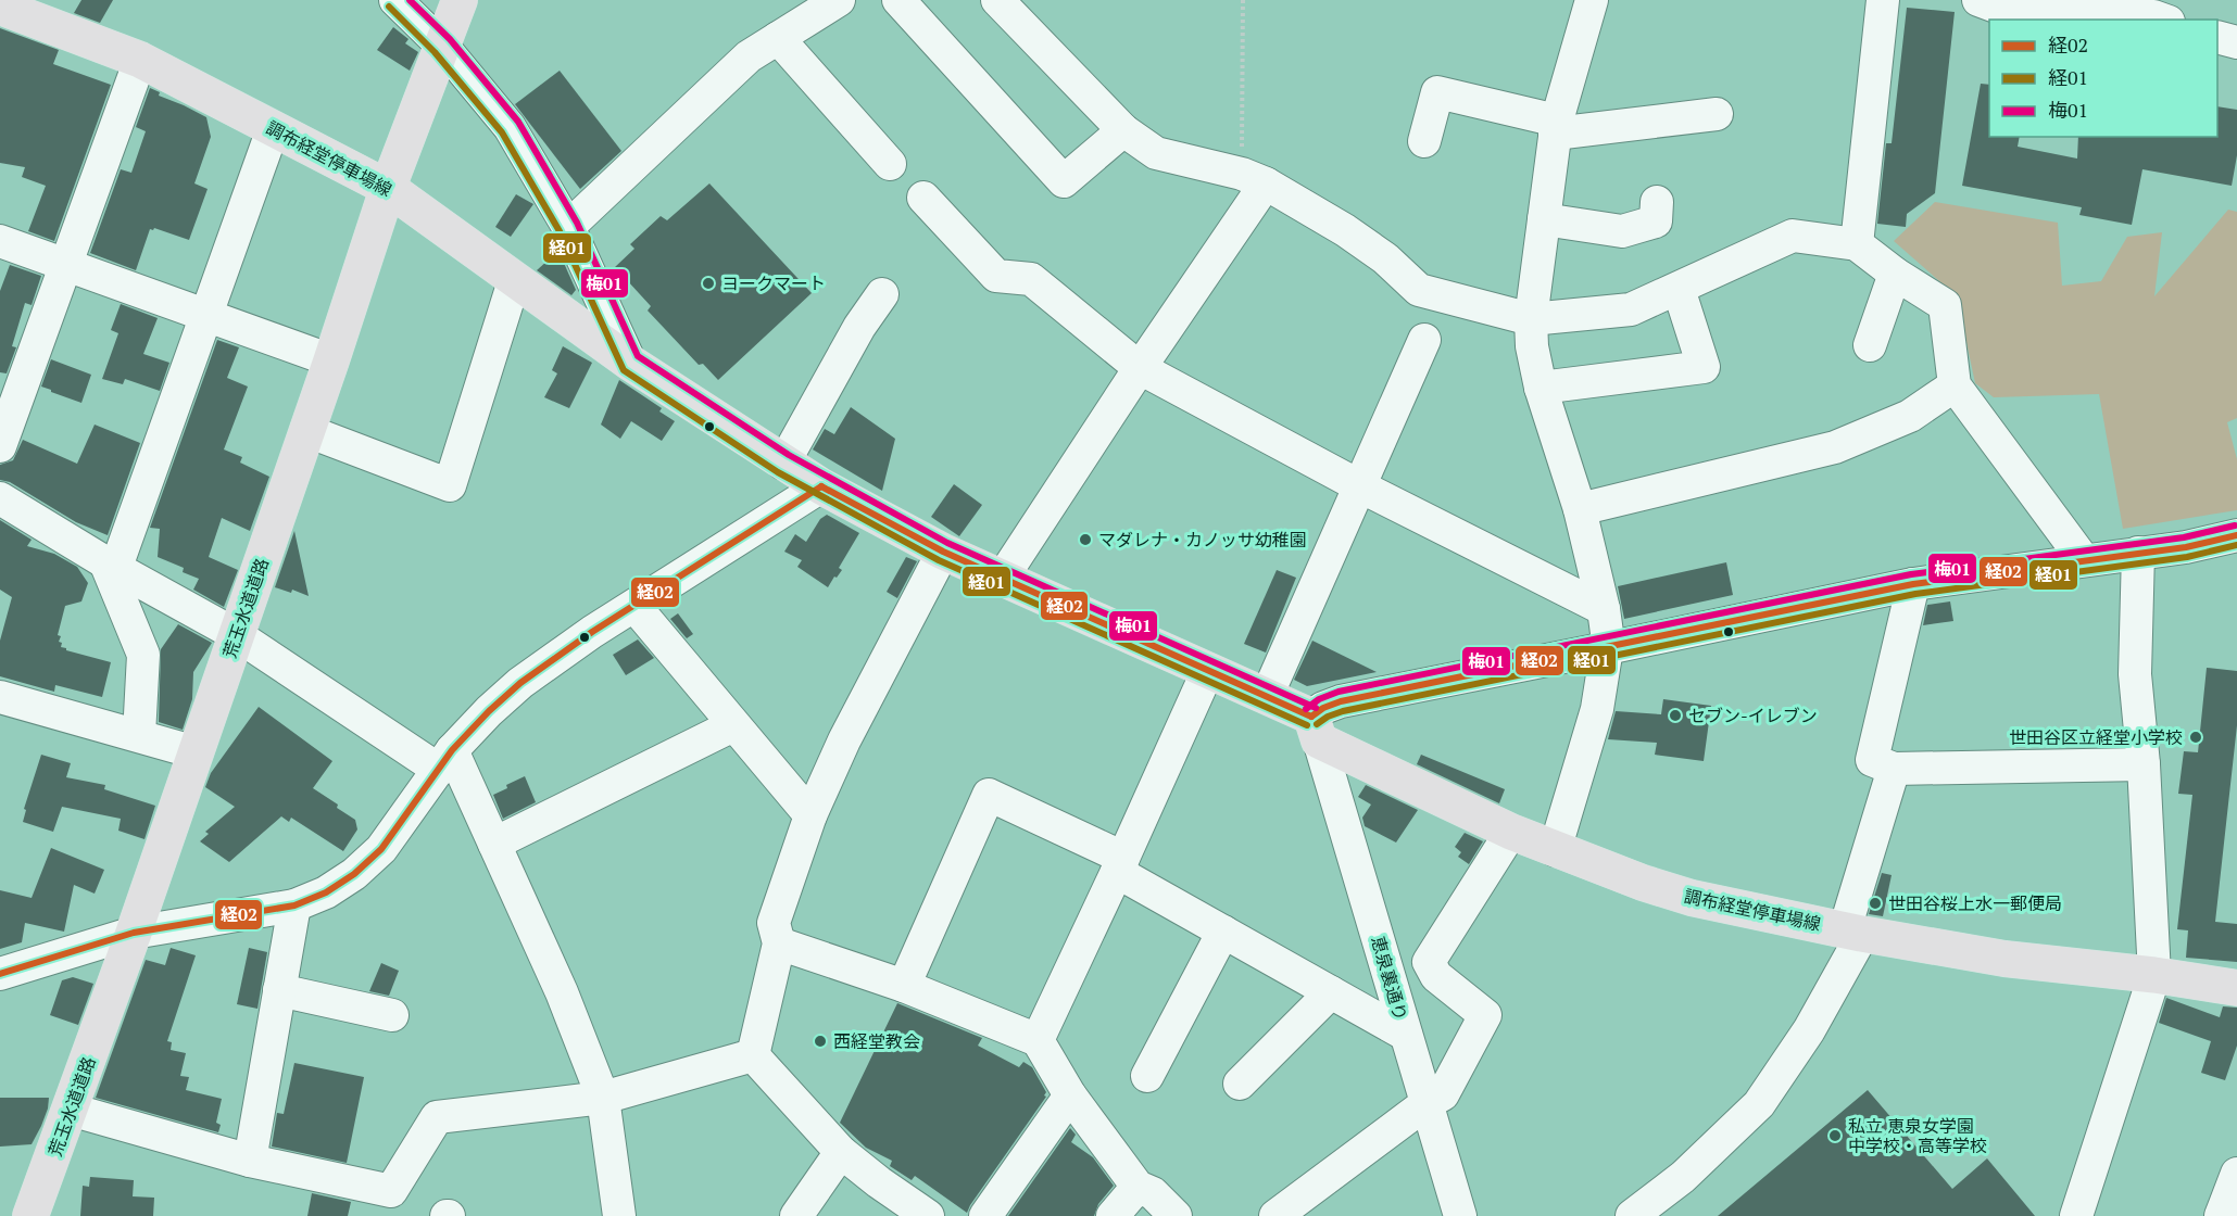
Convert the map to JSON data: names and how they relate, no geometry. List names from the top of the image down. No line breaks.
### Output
{"streets":{"main road":["調布経堂停車場線","荒玉水道道路"],"street":["恵泉裏通り"]},"crossings":[["調布経堂停車場線","荒玉水道道路"],["調布経堂停車場線","恵泉裏通り"]],"places":["ヨークマート","マダレナ・カノッサ幼稚園","セブン-イレブン","世田谷区立経堂小学校","世田谷桜上水一郵便局","西経堂教会","私立 恵泉女学園 中学校・高等学校"],"lines":["transit line 梅01","transit line 経01","transit line 経02"],"legend":["経02","経01","梅01"]}
